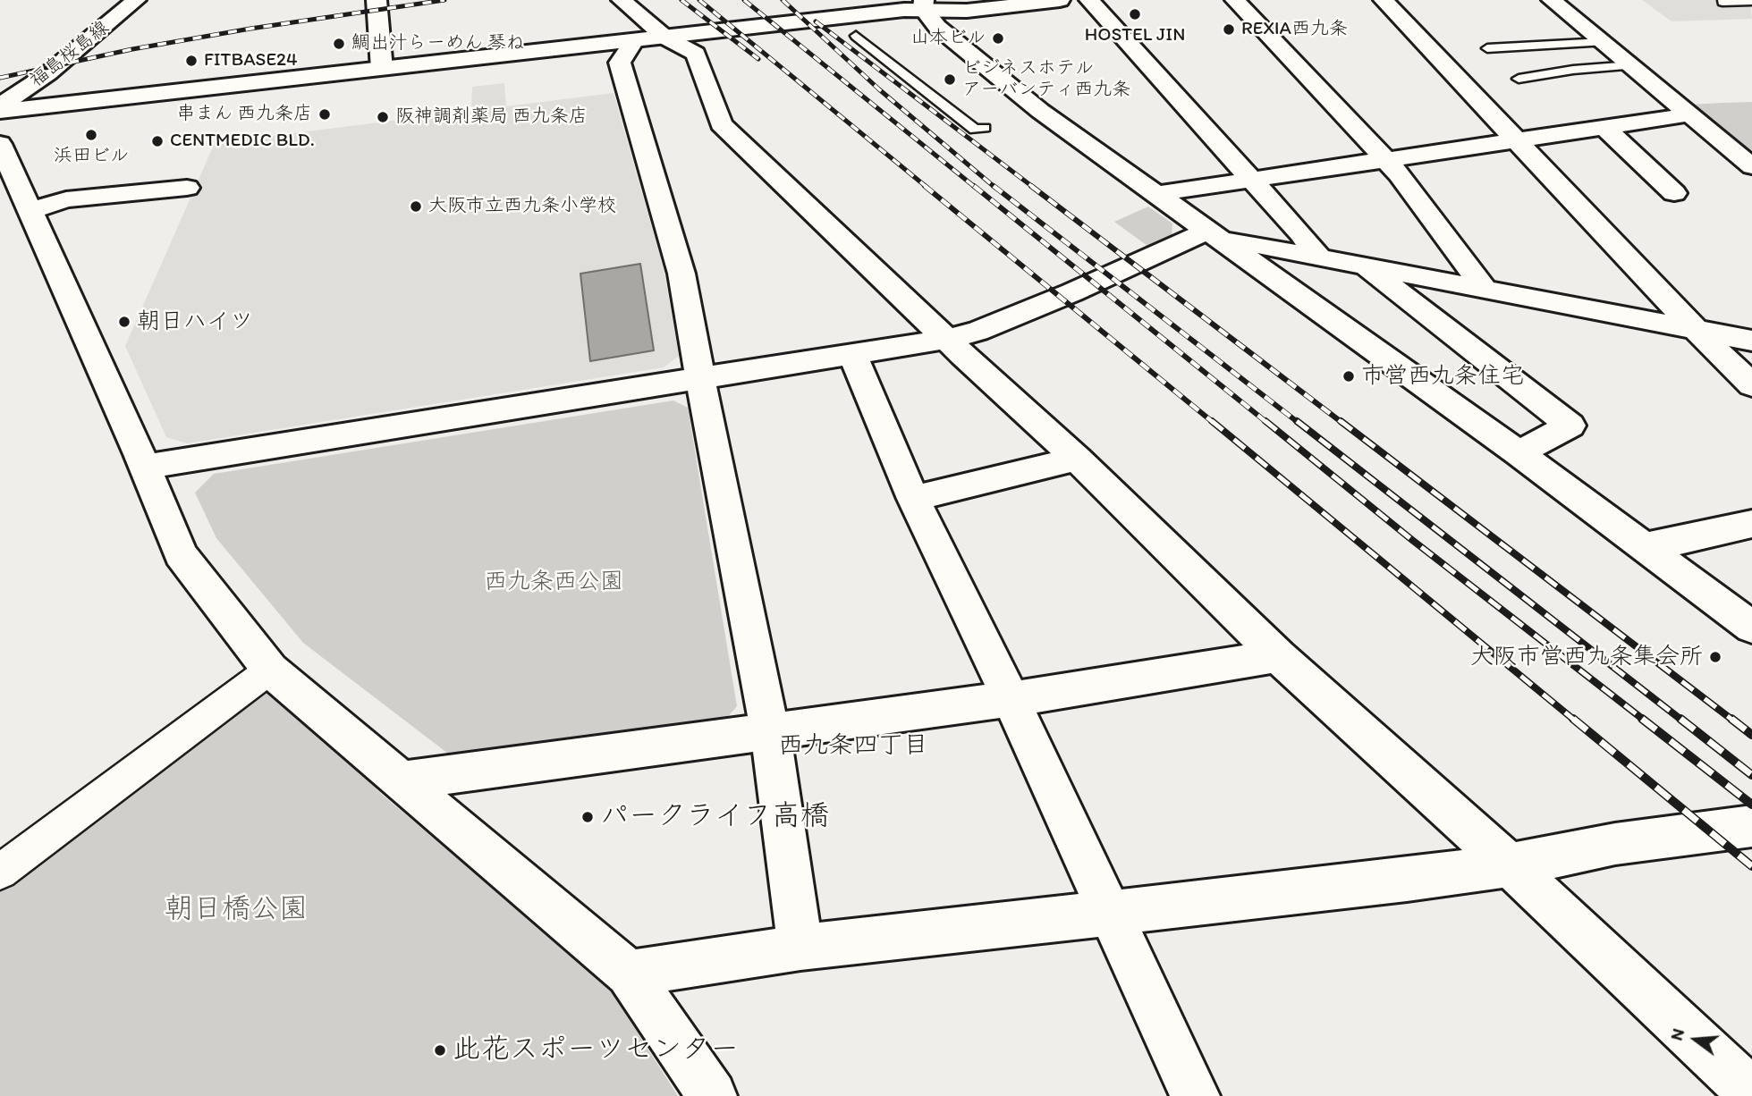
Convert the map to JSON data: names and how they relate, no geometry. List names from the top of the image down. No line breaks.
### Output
{"streets":{"street":["福島桜島線"]},"districts":["西九条四丁目"],"parks":["西九条西公園","朝日橋公園"],"places":["HOSTEL JIN","REXIA西九条","山本ビル","鯛出汁らーめん 琴ね","FITBASE24","ビジネスホテル アーバンティ西九条","串まん 西九条店","阪神調剤薬局 西九条店","浜田ビル","CENTMEDIC BLD.","大阪市立西九条小学校","朝日ハイツ","市営西九条住宅","大阪市営西九条集会所","パークライフ高橋","此花スポーツセンター"],"north":"left"}
